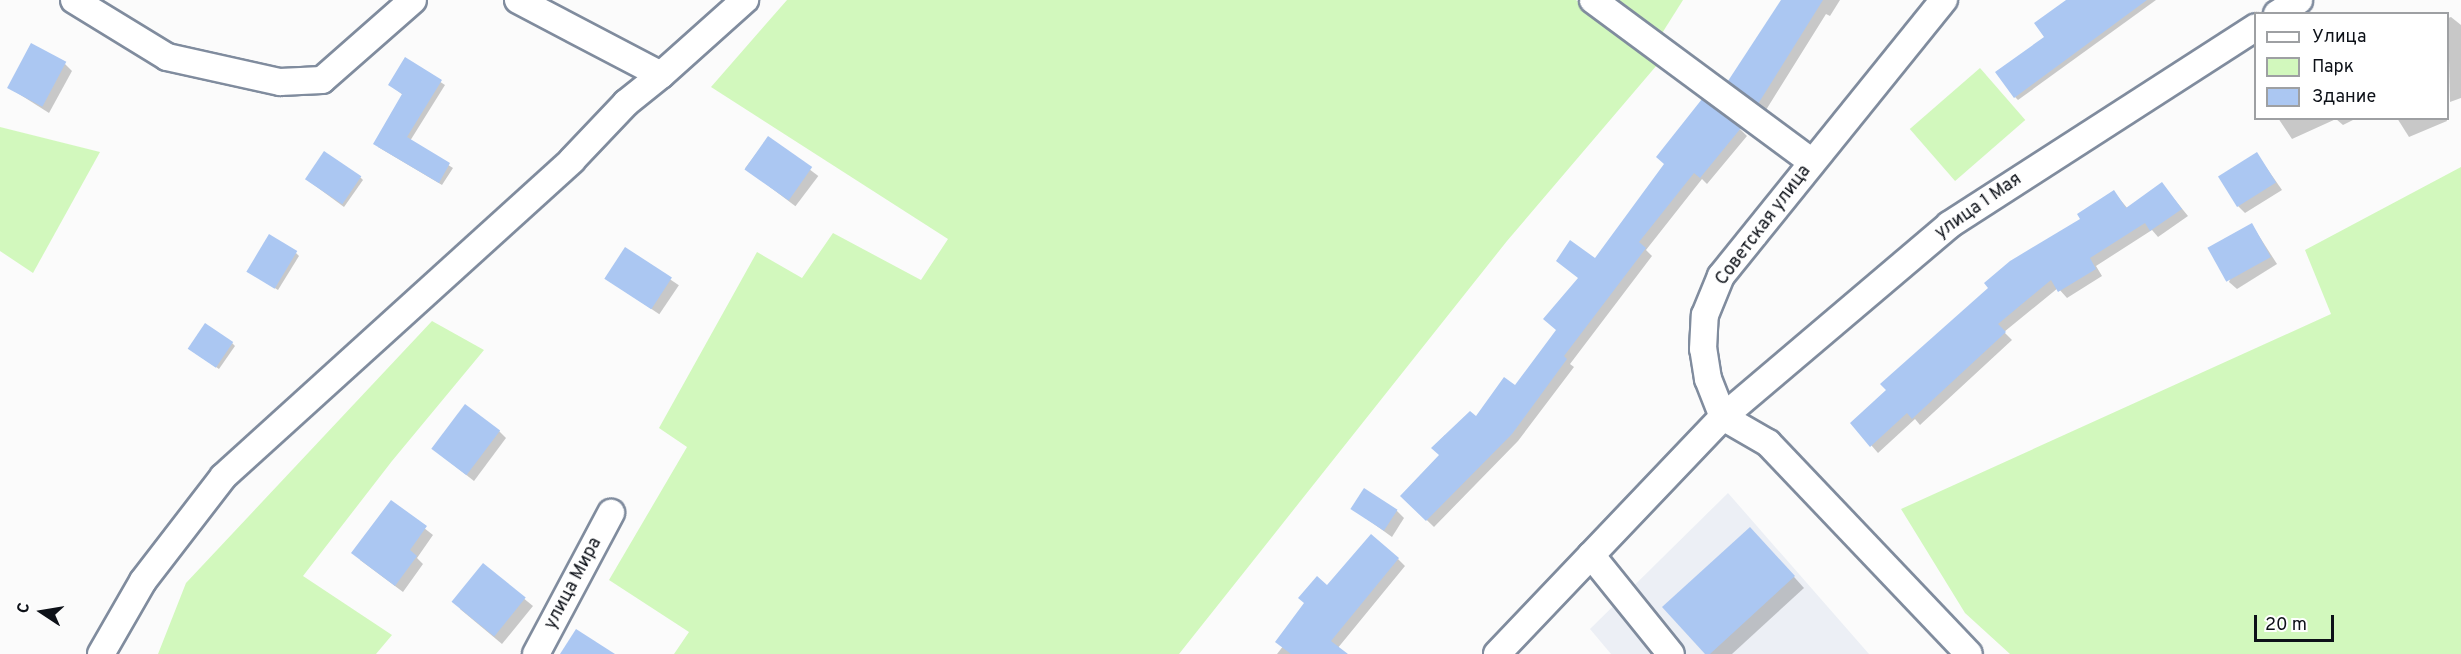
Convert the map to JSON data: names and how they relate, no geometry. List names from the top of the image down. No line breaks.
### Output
{"streets":{"street":["улица 1 Мая","Советская улица","улица Мира"]},"crossings":[["улица 1 Мая","Советская улица"]],"legend":["Улица","Парк","Здание"],"scale_bar":"20 m","north":"left"}
